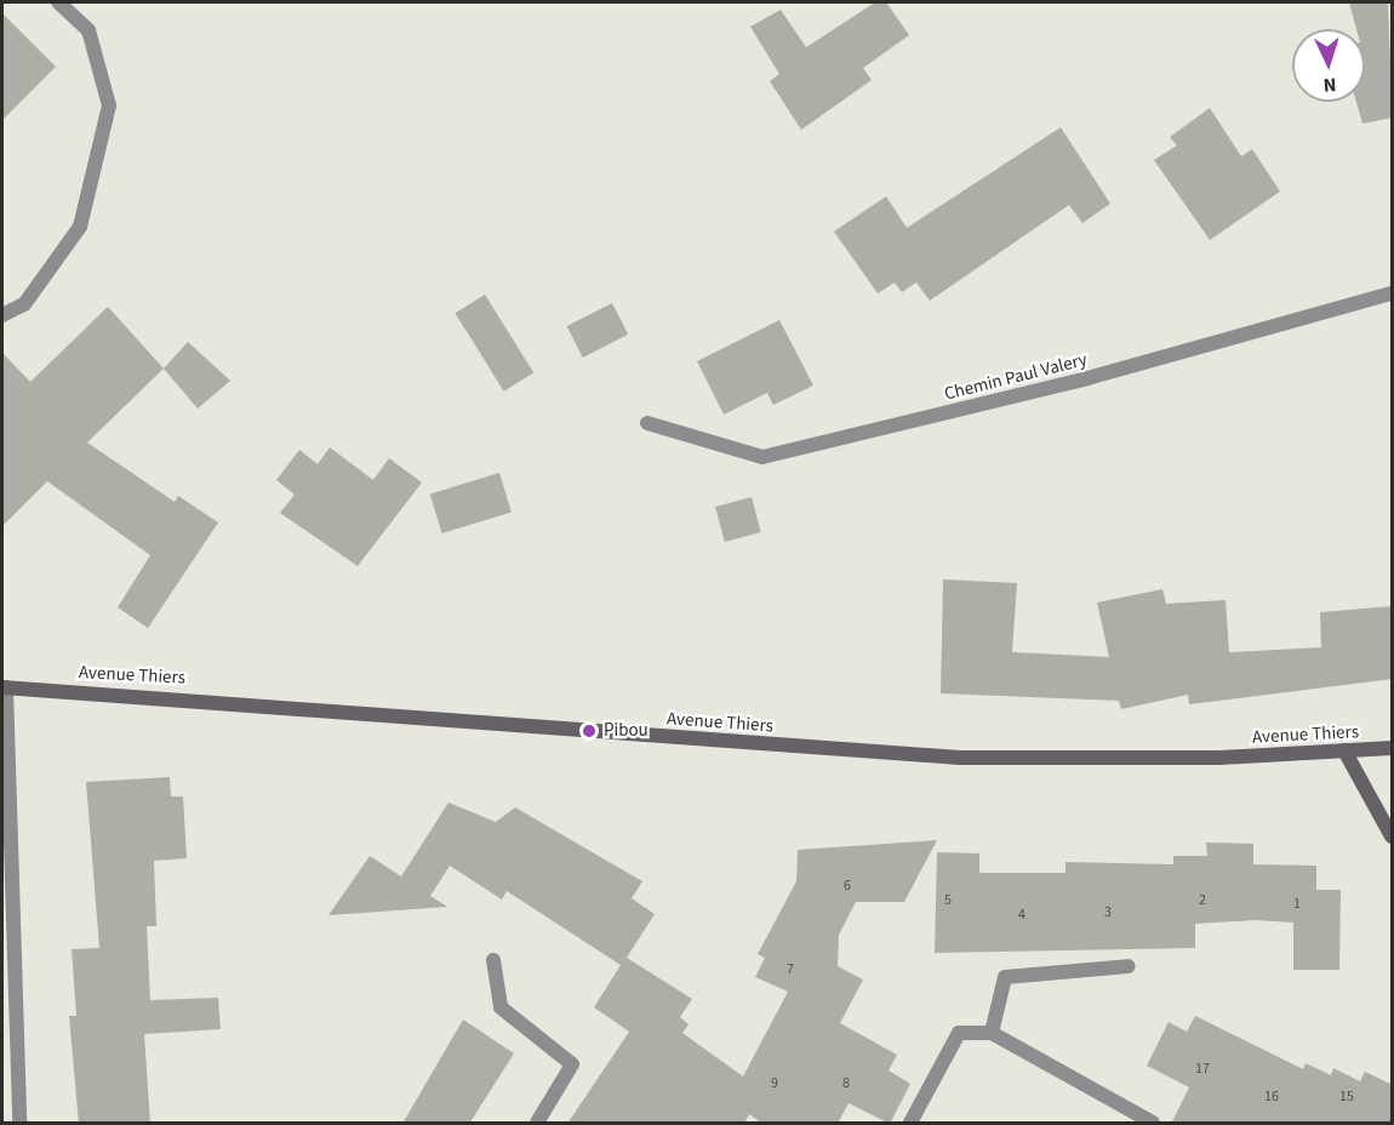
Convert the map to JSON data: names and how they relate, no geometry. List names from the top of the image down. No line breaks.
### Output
{"streets":{"main road":["Avenue Thiers"],"street":["Chemin Paul Valery"]},"places":["Pibou"],"house_numbers":["6","5","2","1","3","4","7","17","9","8","16","15"],"north":"bottom"}
